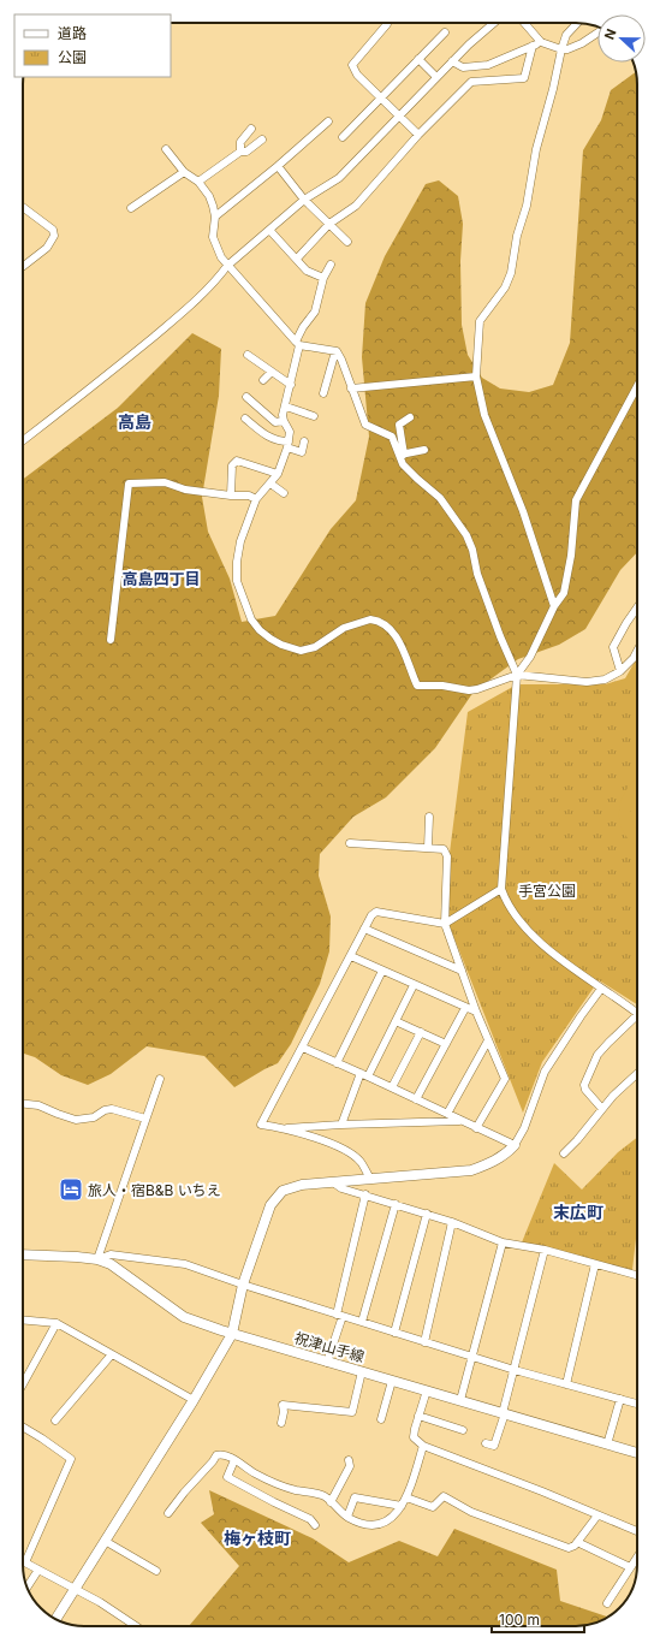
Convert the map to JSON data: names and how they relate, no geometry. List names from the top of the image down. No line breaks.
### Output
{"streets":{"street":["祝津山手線"]},"districts":["高島","高島四丁目","末広町","梅ヶ枝町"],"parks":["手宮公園"],"places":{"hotel":["旅人・宿B&B いちえ"]},"legend":["道路","公園"],"scale_bar":"100 m","north":"left"}
